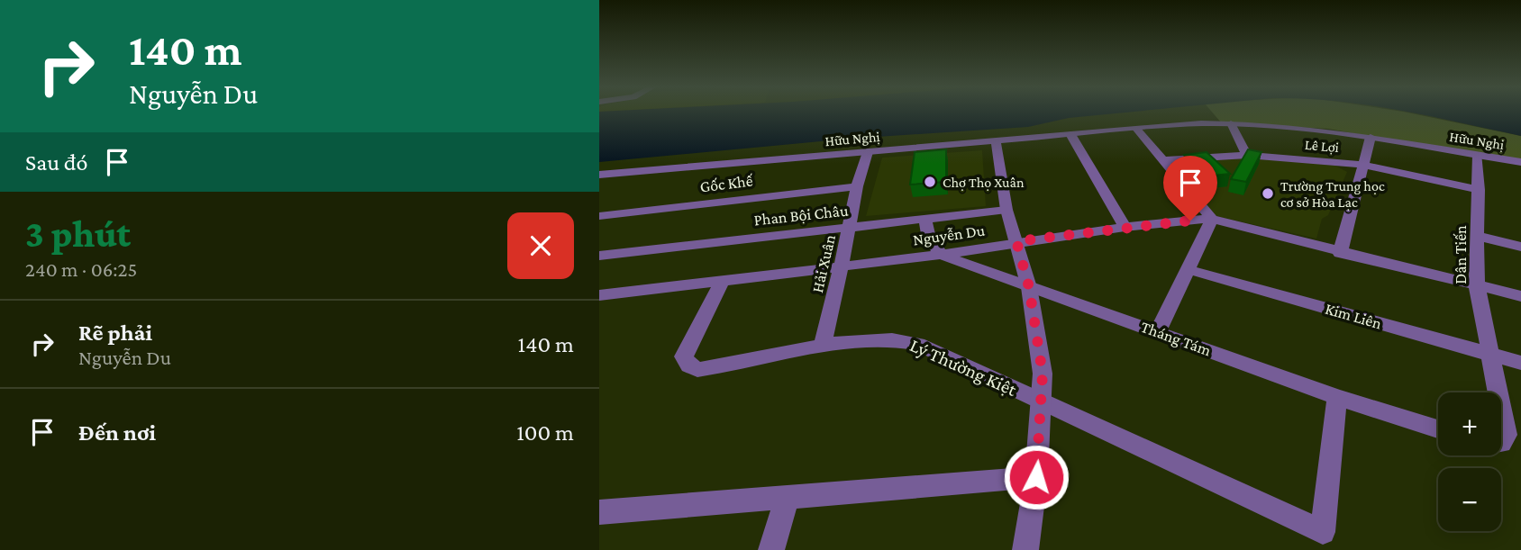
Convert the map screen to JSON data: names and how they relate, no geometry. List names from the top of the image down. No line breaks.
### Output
{"streets":{"street":["Hữu Nghị","Lê Lợi","Gốc Khế","Phan Bội Châu","Nguyễn Du","Dân Tiến","Hải Xuân","Kim Liên","Tháng Tám","Lý Thường Kiệt"]},"crossings":[["Hữu Nghị","Dân Tiến"],["Hữu Nghị","Hải Xuân"],["Lê Lợi","Dân Tiến"],["Gốc Khế","Hải Xuân"],["Phan Bội Châu","Hải Xuân"],["Nguyễn Du","Dân Tiến"],["Nguyễn Du","Hải Xuân"],["Nguyễn Du","Tháng Tám"],["Nguyễn Du","Lý Thường Kiệt"],["Dân Tiến","Kim Liên"],["Hải Xuân","Lý Thường Kiệt"],["Tháng Tám","Lý Thường Kiệt"]],"places":["Chợ Thọ Xuân","Trường Trung học cơ sở Hòa Lạc"],"page":{"turn":["140 m","Nguyễn Du"],"then":"Sau đó","heading":["3 phút","240 m · 06:25"],"list":[{"name":"Rẽ phải","note":"Nguyễn Du","value":"140 m"},{"name":"Đến nơi","value":"100 m"}],"map_buttons":["+","−"]}}
